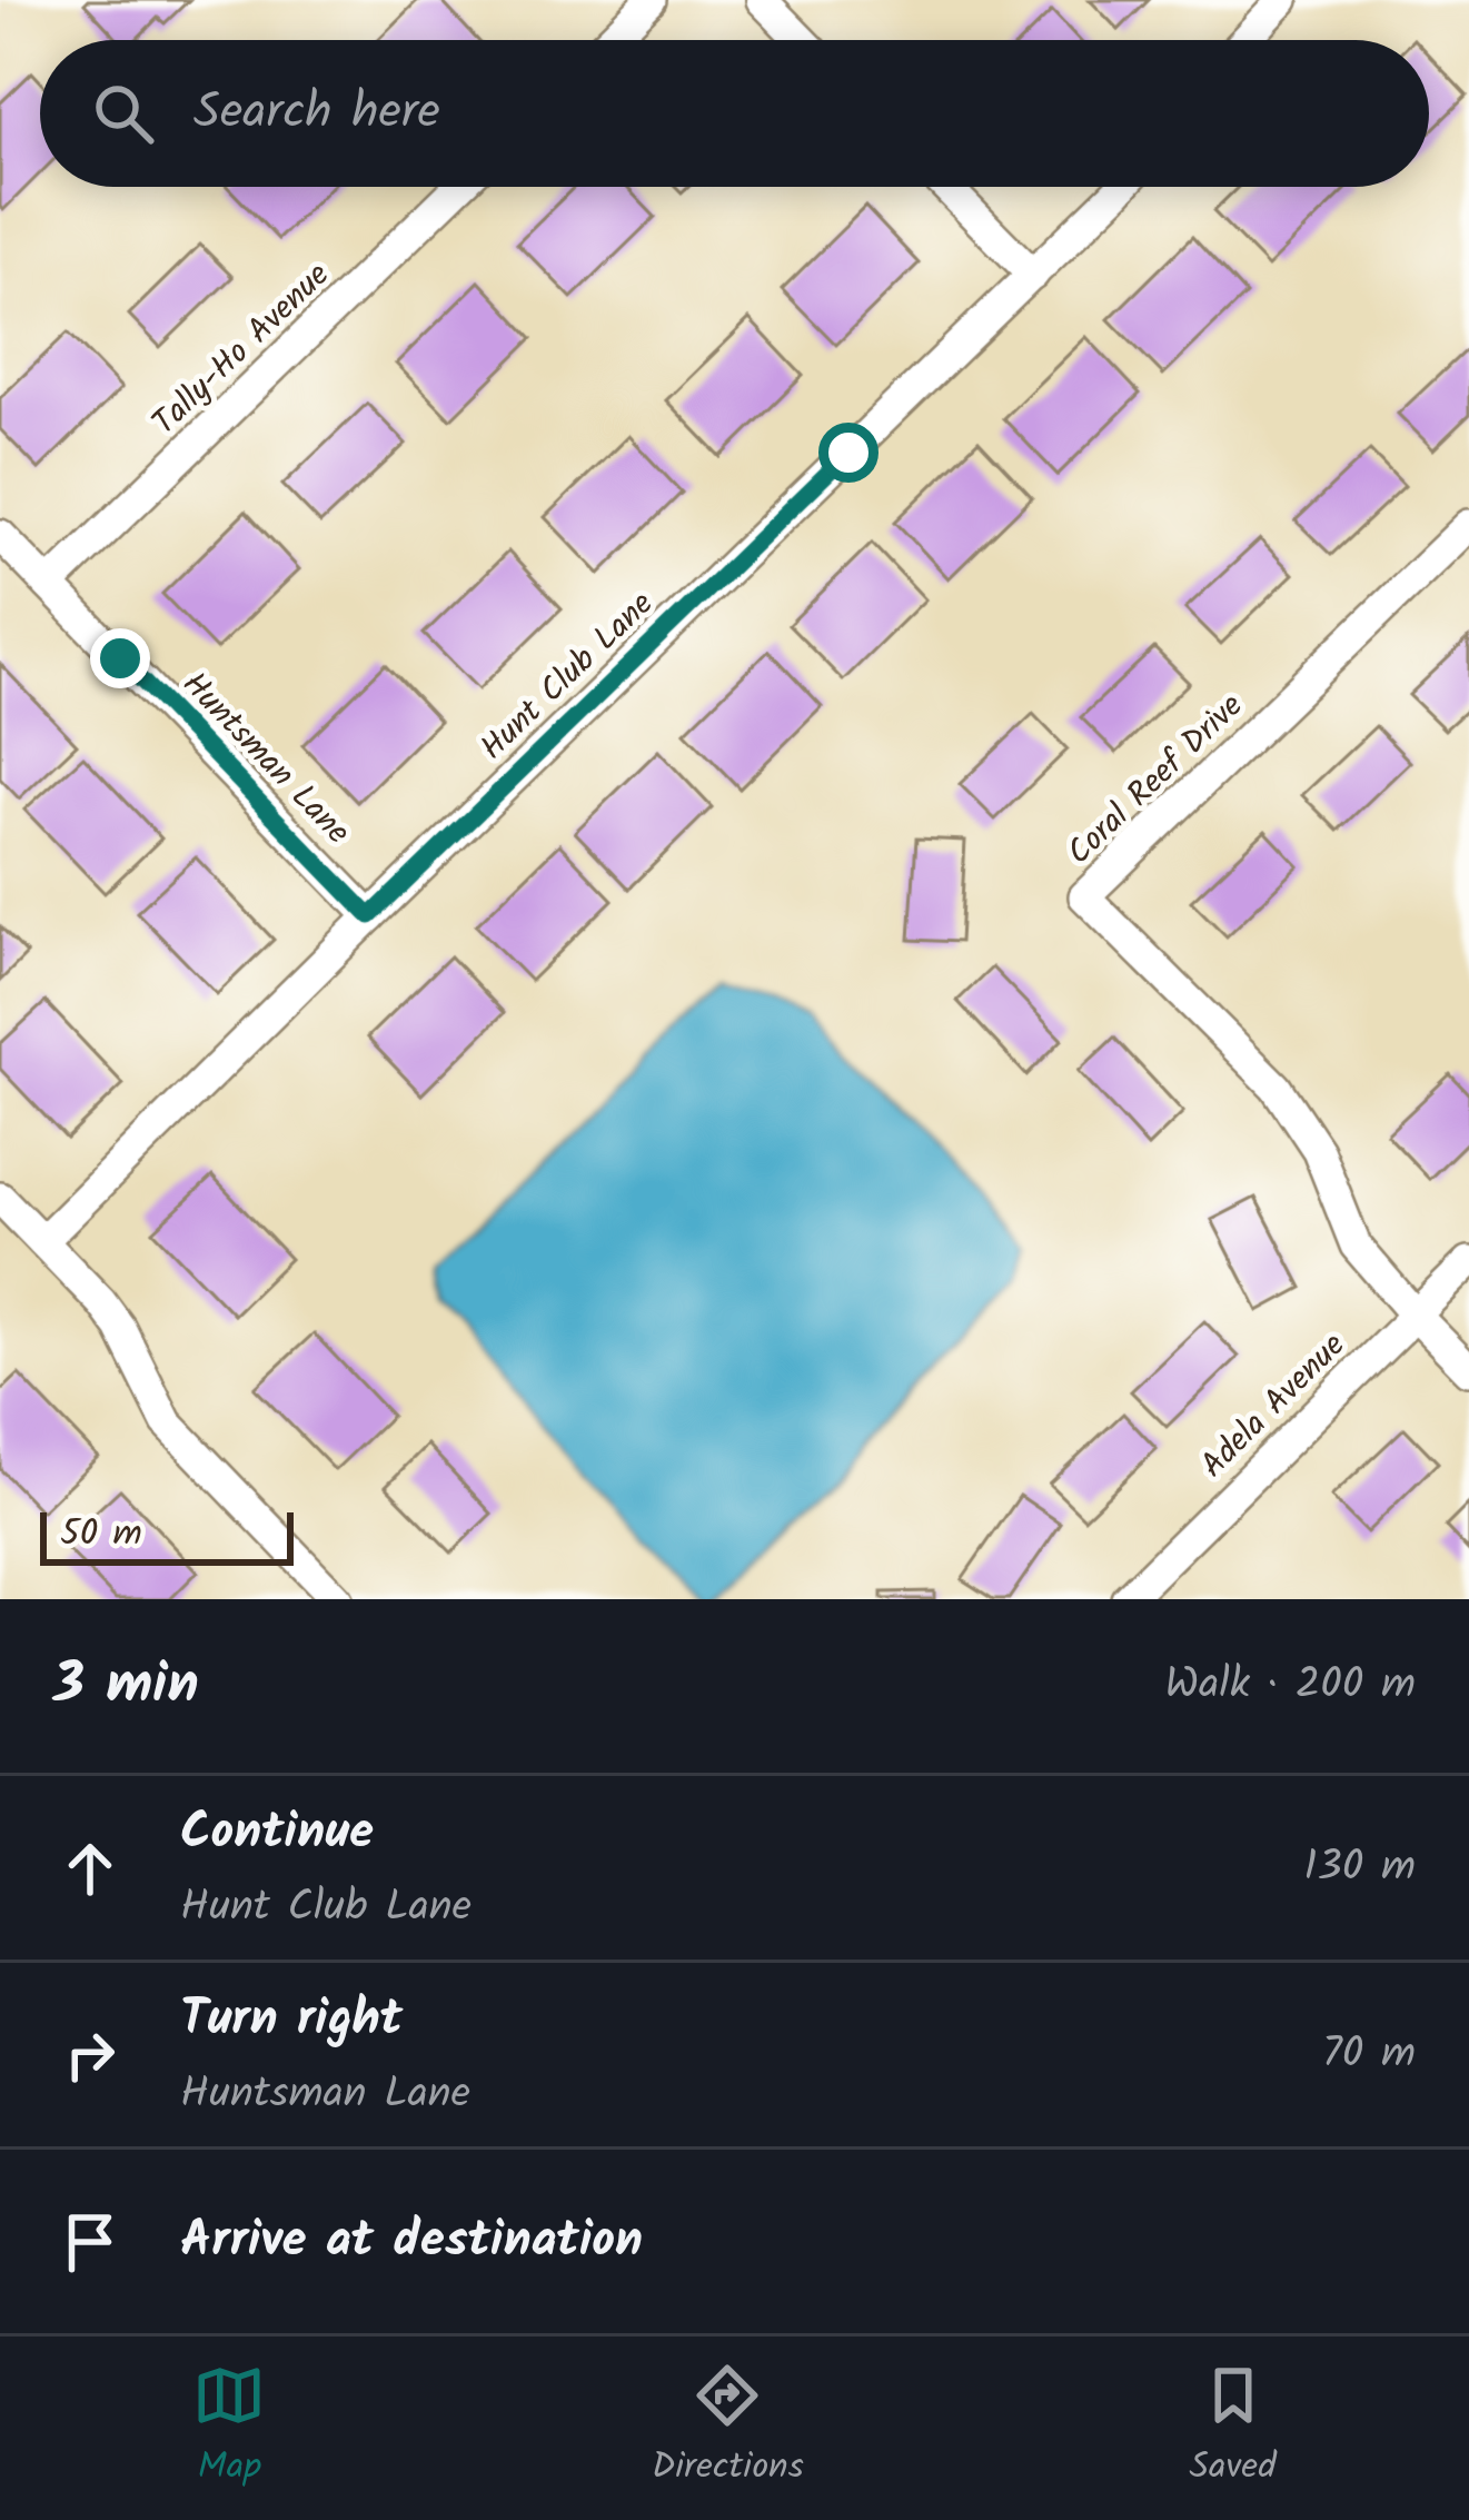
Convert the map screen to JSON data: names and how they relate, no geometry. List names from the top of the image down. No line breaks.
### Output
{"streets":{"street":["Tally-Ho Avenue","Hunt Club Lane","Huntsman Lane","Coral Reef Drive","Adela Avenue"]},"crossings":[["Tally-Ho Avenue","Huntsman Lane"],["Hunt Club Lane","Huntsman Lane"],["Coral Reef Drive","Adela Avenue"]],"scale_bar":"50 m","page":{"search":"Search here","scale":"50 m","heading":["3 min","Walk · 200 m"],"list":[["Continue","Hunt Club Lane","130 m"],["Turn right","Huntsman Lane","70 m"],"Arrive at destination"],"nav":["Map","Directions","Saved"]}}
